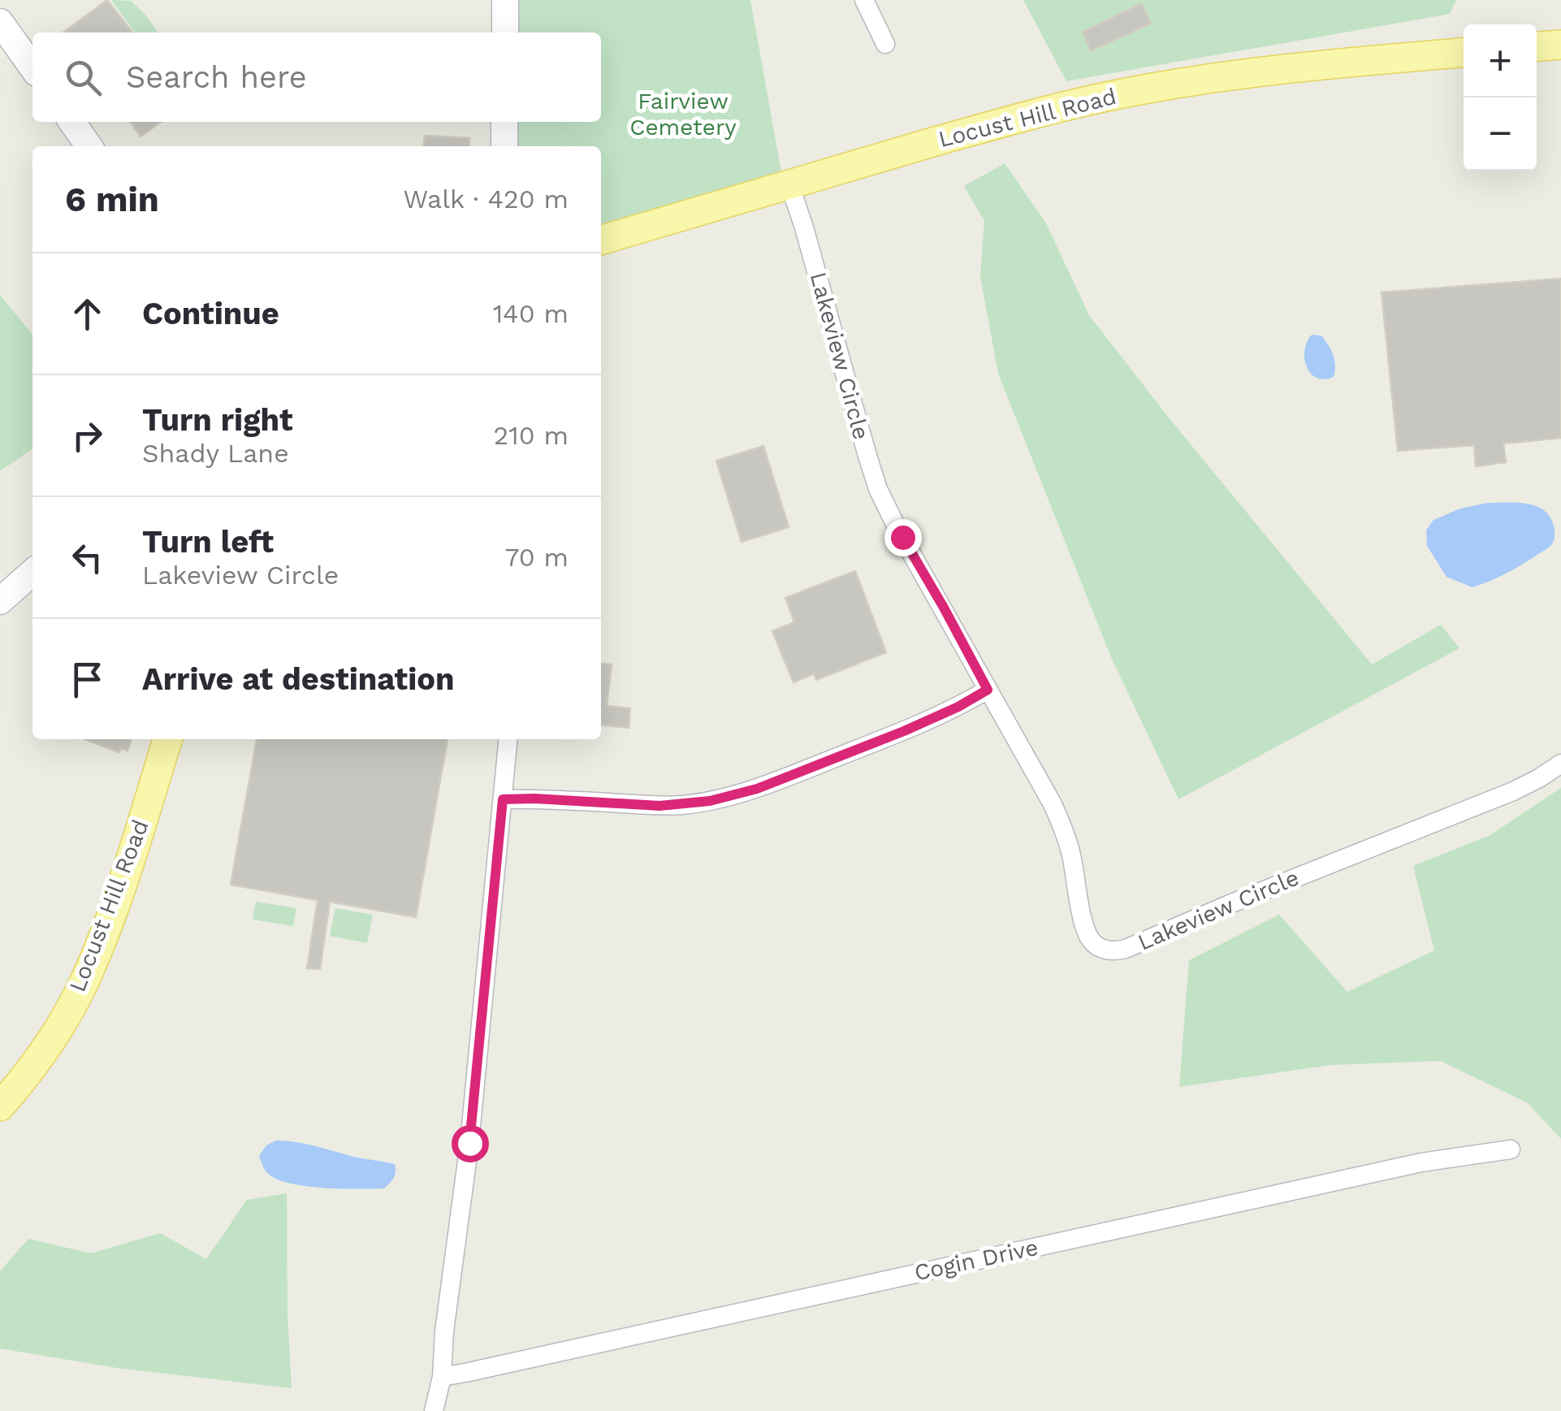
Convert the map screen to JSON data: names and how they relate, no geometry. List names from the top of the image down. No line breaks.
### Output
{"streets":{"main road":["Locust Hill Road"],"street":["Lakeview Circle","Cogin Drive"]},"crossings":[["Locust Hill Road","Lakeview Circle"]],"parks":["Fairview Cemetery"],"page":{"map_buttons":["+","−"],"search":"Search here","heading":["6 min","Walk · 420 m"],"list":[["Continue","140 m"],["Turn right","Shady Lane","210 m"],["Turn left","Lakeview Circle","70 m"],"Arrive at destination"]}}
